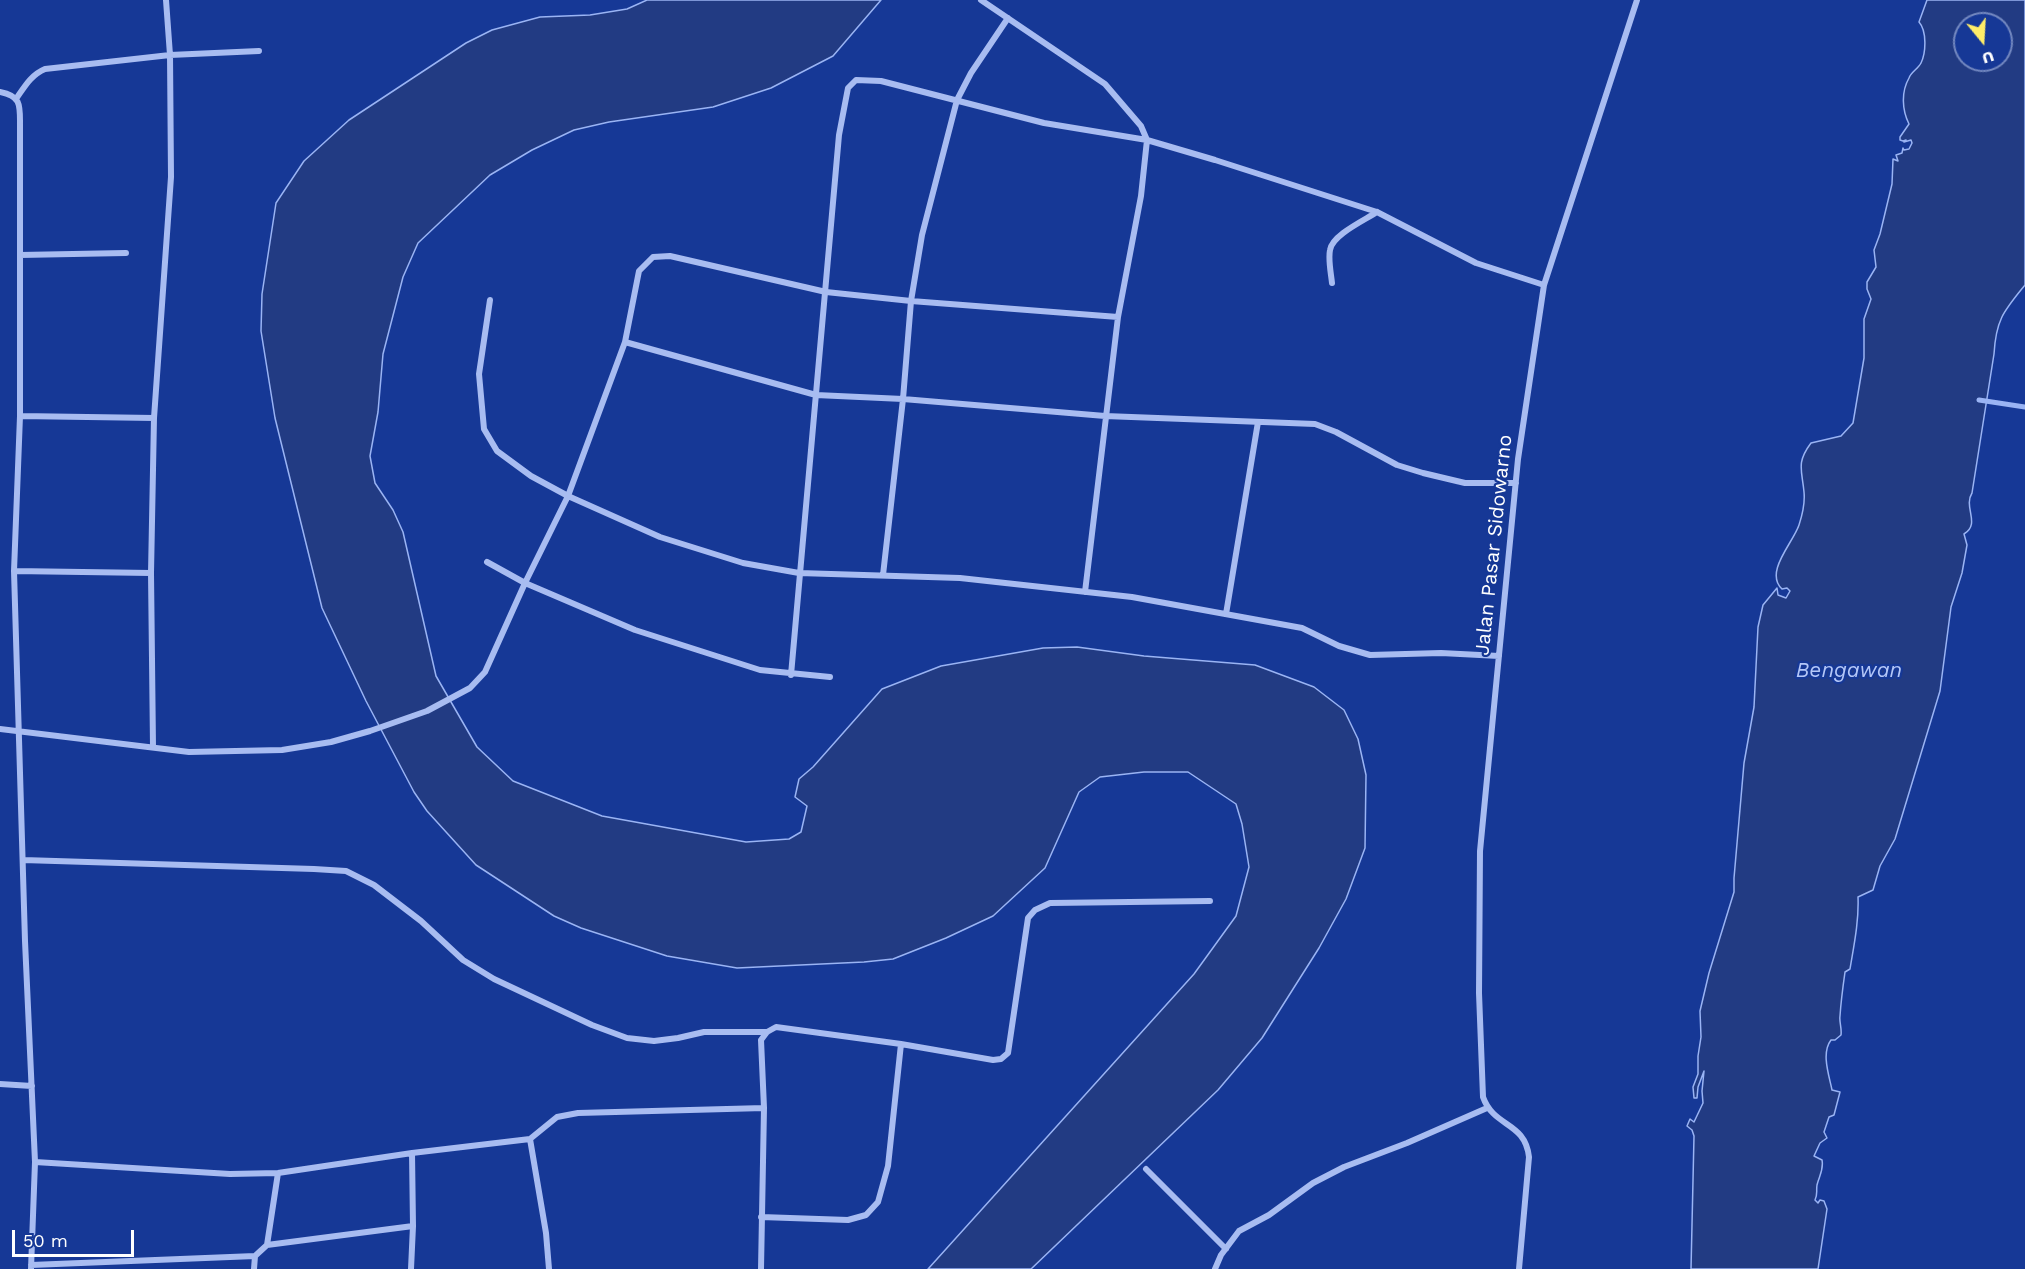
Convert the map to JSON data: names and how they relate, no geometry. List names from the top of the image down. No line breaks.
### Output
{"streets":{"street":["Jalan Pasar Sidowarno"]},"water":["Bengawan"],"scale_bar":"50 m","north":"bottom"}
